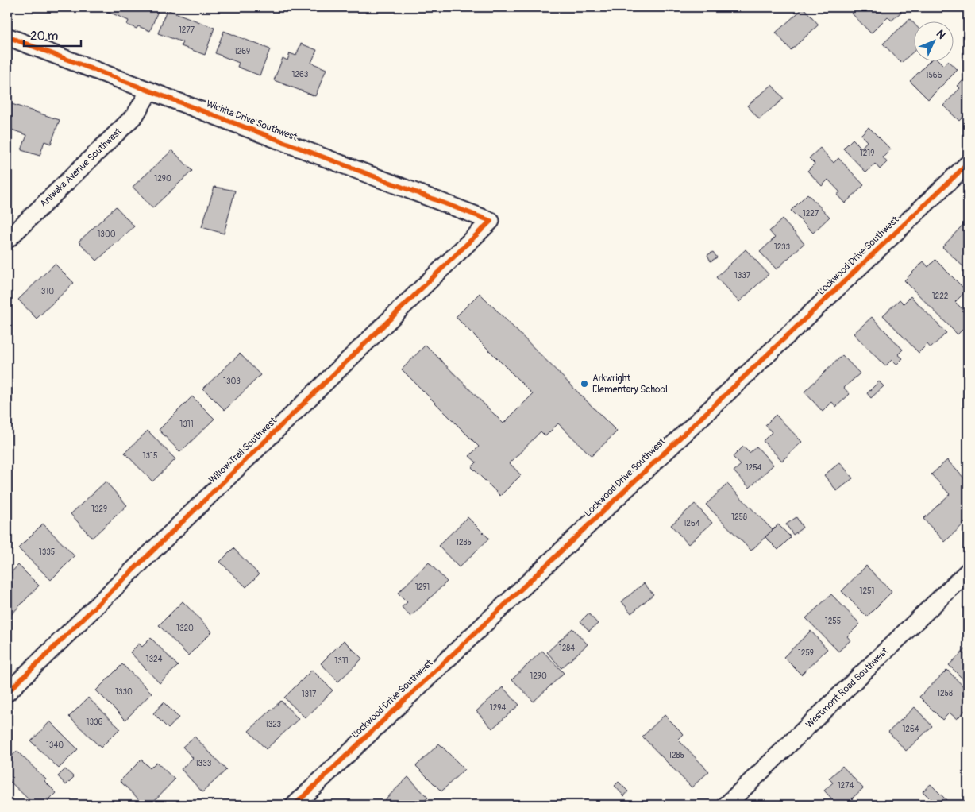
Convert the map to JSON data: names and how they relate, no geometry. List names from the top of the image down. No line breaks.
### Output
{"streets":{"street":["Wichita Drive Southwest","Aniwaka Avenue Southwest","Lockwood Drive Southwest","Willow Trail Southwest","Westmont Road Southwest"]},"crossings":[["Wichita Drive Southwest","Aniwaka Avenue Southwest"],["Wichita Drive Southwest","Willow Trail Southwest"]],"places":["Arkwright Elementary School"],"house_numbers":["1277","1269","1263","1566","1219","1290","1227","1300","1233","1337","1310","1222","1303","1311","1315","1254","1329","1258","1264","1285","1335","1291","1251","1255","1320","1284","1259","1324","1311","1290","1330","1258","1317","1294","1336","1323","1264","1340","1285","1333","1274"],"scale_bar":"20 m","north":"top right"}
